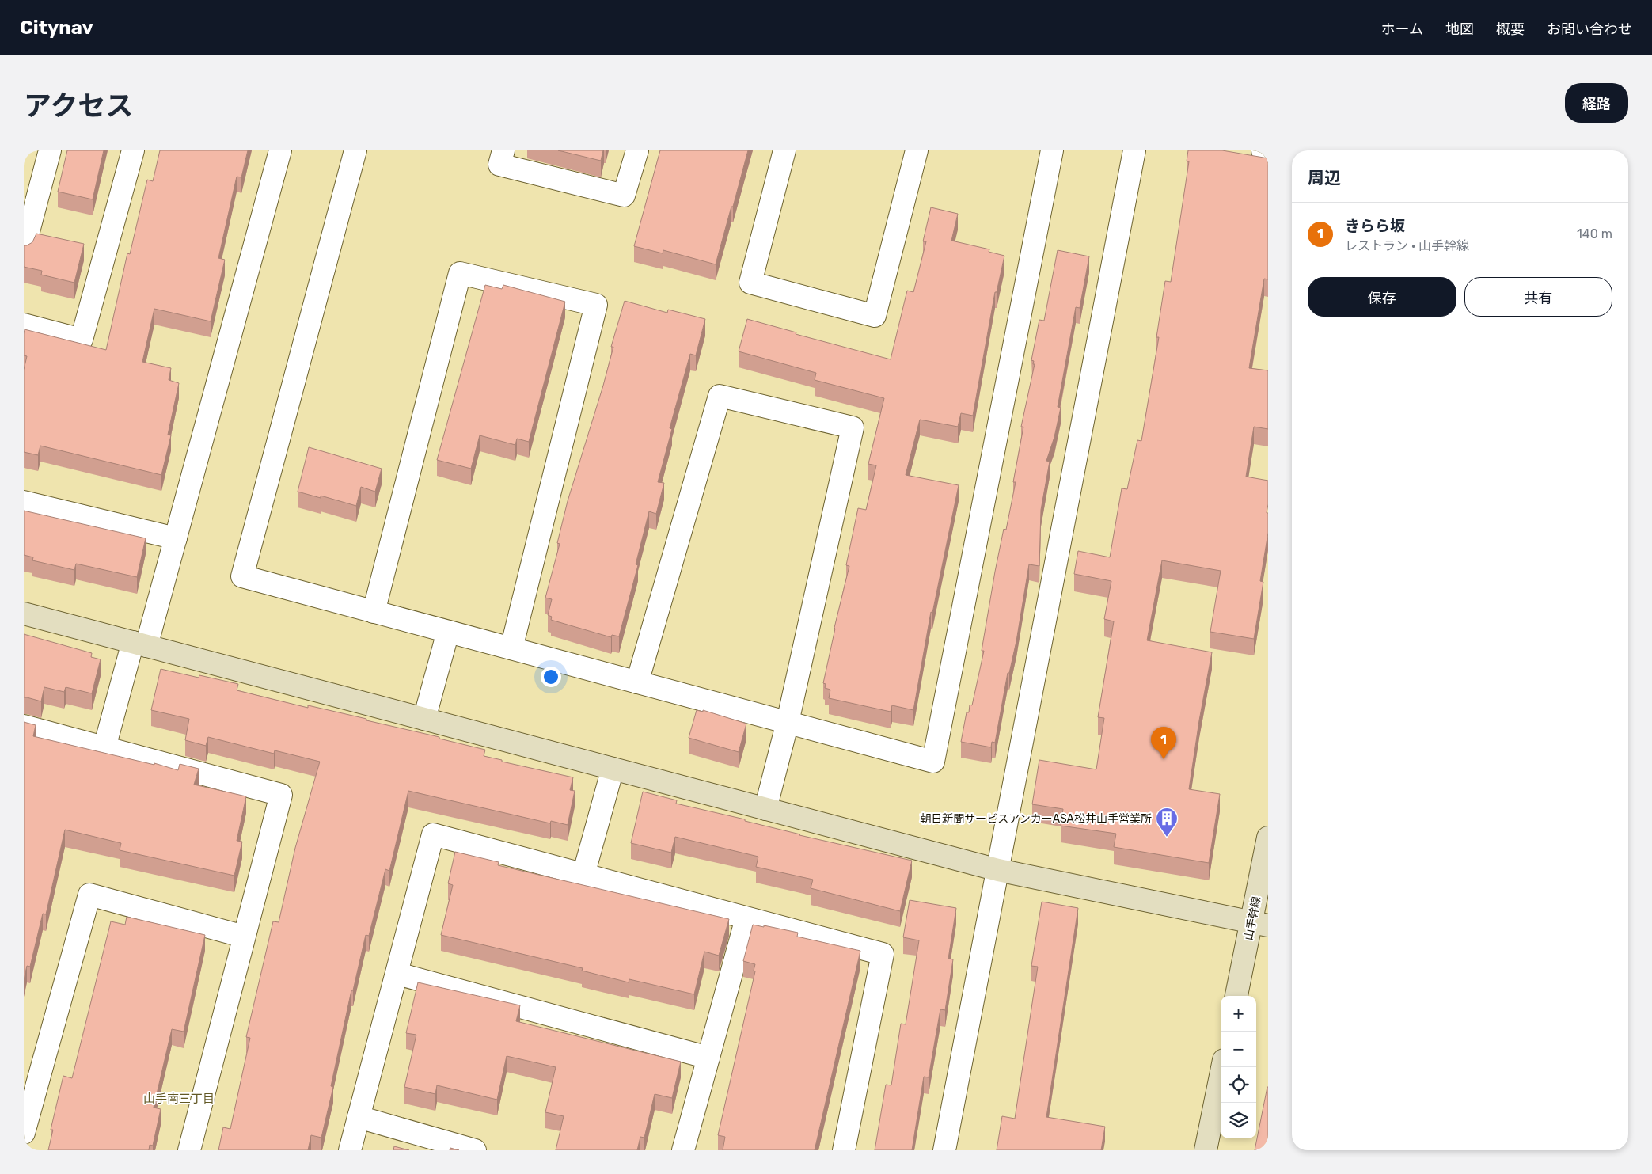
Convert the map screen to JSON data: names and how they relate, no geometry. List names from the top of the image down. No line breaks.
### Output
{"streets":{"street":["山手幹線"]},"districts":["山手南三丁目"],"places":{"building":["朝日新聞サービスアンカーASA松井山手営業所"]},"page":{"header":"Citynav","nav":["ホーム","地図","概要","お問い合わせ"],"title":"アクセス","buttons":["経路",["保存","共有"]],"heading":"周辺","list":[{"mark":"1","name":"きらら坂","note":"レストラン · 山手幹線","value":"140 m"}],"pins":"1","map_buttons":["+","−"]}}
